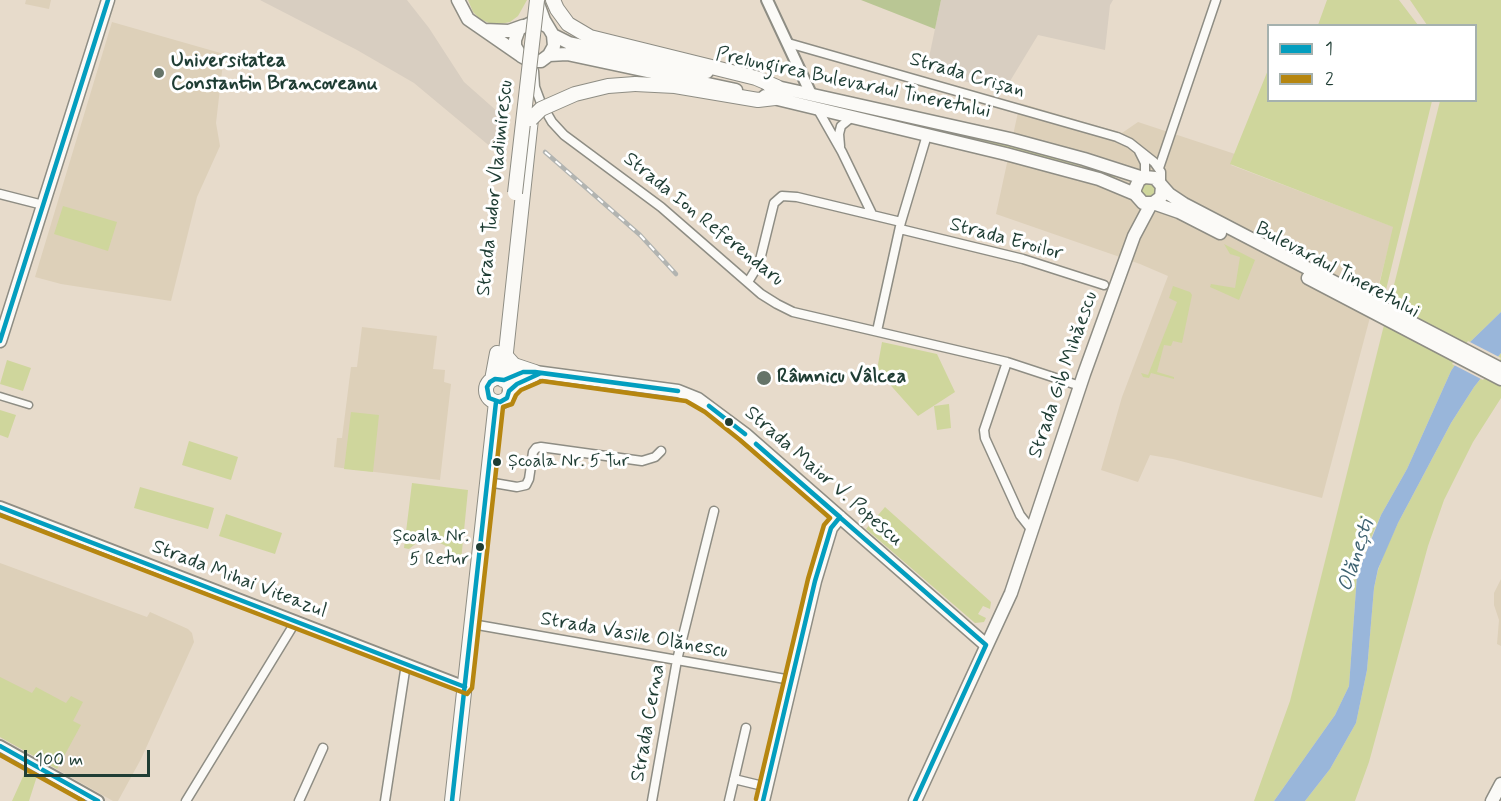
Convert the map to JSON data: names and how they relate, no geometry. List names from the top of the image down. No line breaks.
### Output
{"streets":{"main road":["Prelungirea Bulevardul Tineretului","Strada Tudor Vladimirescu","Bulevardul Tineretului","Strada Gib Mihăescu","Strada Maior V. Popescu"],"street":["Strada Crișan","Strada Ion Referendaru","Strada Eroilor","Strada Mihai Viteazul","Strada Vasile Olănescu","Strada Cerna"]},"crossings":[["Prelungirea Bulevardul Tineretului","Strada Ion Referendaru"],["Prelungirea Bulevardul Tineretului","Bulevardul Tineretului"],["Prelungirea Bulevardul Tineretului","Strada Gib Mihăescu"],["Strada Tudor Vladimirescu","Strada Mihai Viteazul"],["Strada Tudor Vladimirescu","Strada Vasile Olănescu"],["Strada Ion Referendaru","Strada Eroilor"],["Strada Ion Referendaru","Strada Gib Mihăescu"],["Bulevardul Tineretului","Strada Gib Mihăescu"],["Strada Gib Mihăescu","Strada Maior V. Popescu"],["Strada Vasile Olănescu","Strada Cerna"]],"water":["Olănești"],"places":["Universitatea Constantin Brancoveanu","Râmnicu Vâlcea","Școala Nr. 5 Tur","Școala Nr. 5 Retur"],"lines":["transit line 1","transit line 2"],"legend":["1","2"],"scale_bar":"100 m"}
